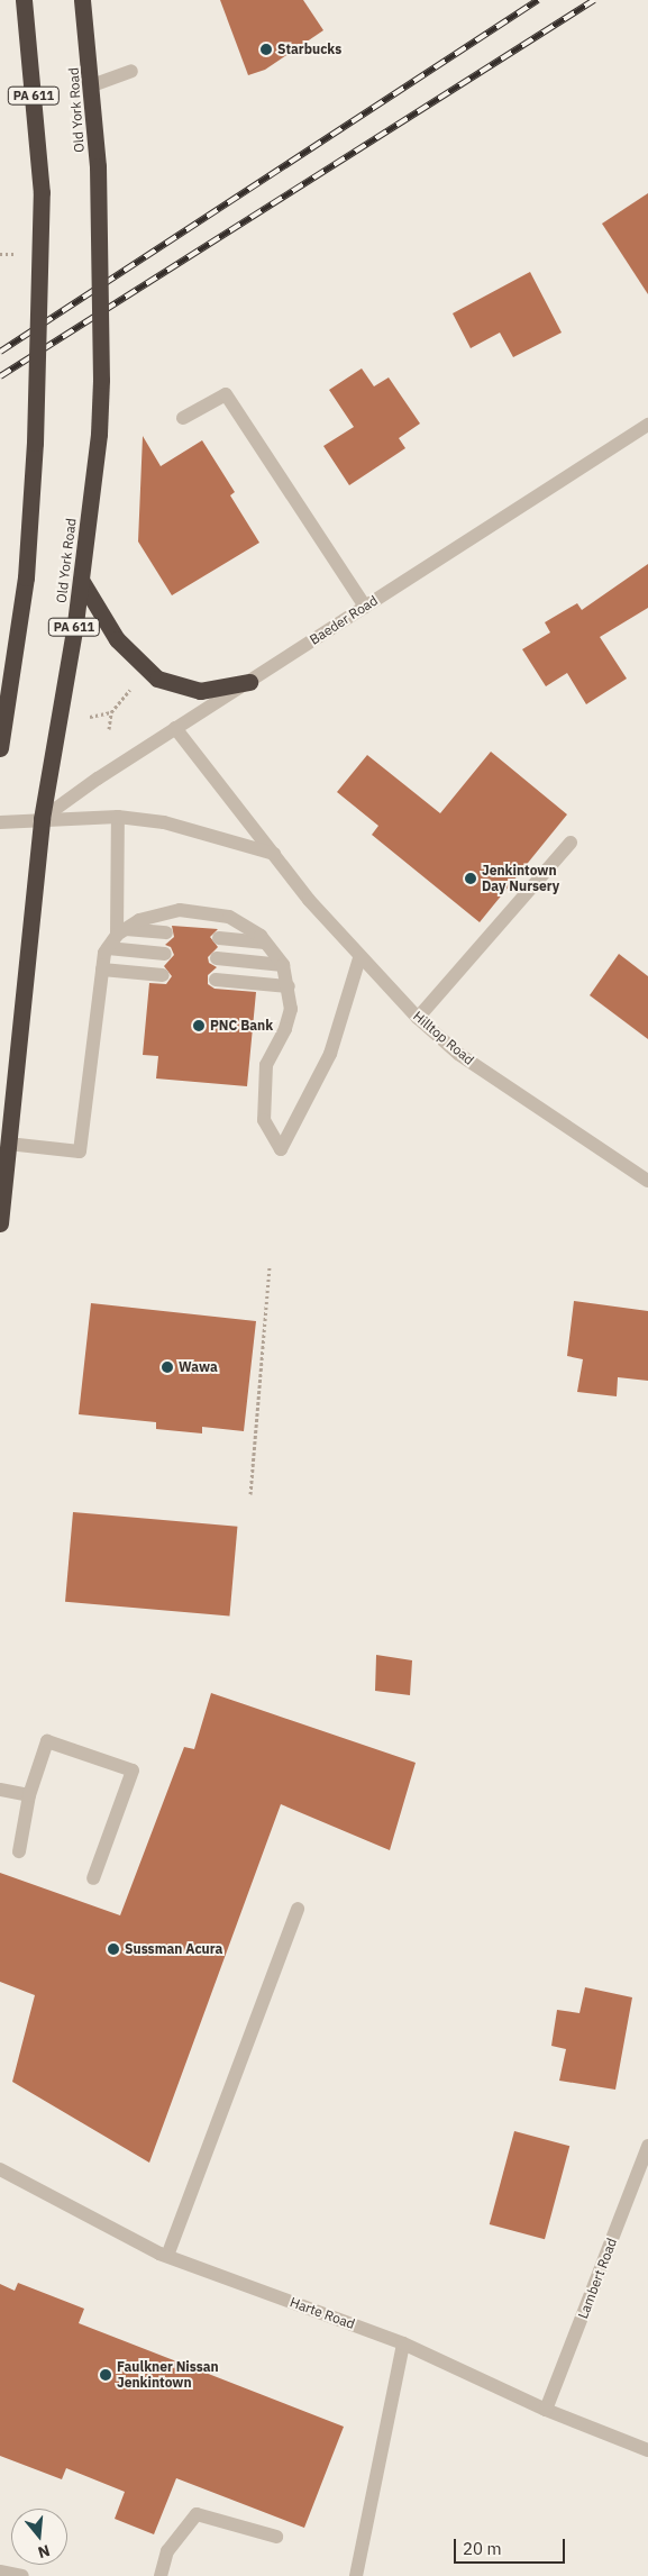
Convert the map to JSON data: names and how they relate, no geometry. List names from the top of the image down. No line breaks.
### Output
{"streets":{"highway":["PA 611","Old York Road"],"street":["Baeder Road","Hilltop Road","Lambert Road","Harte Road"]},"crossings":[["Old York Road","Baeder Road"],["Baeder Road","Hilltop Road"],["Lambert Road","Harte Road"]],"places":["Starbucks","Jenkintown Day Nursery","PNC Bank","Wawa","Sussman Acura","Faulkner Nissan Jenkintown"],"scale_bar":"20 m","north":"bottom"}
